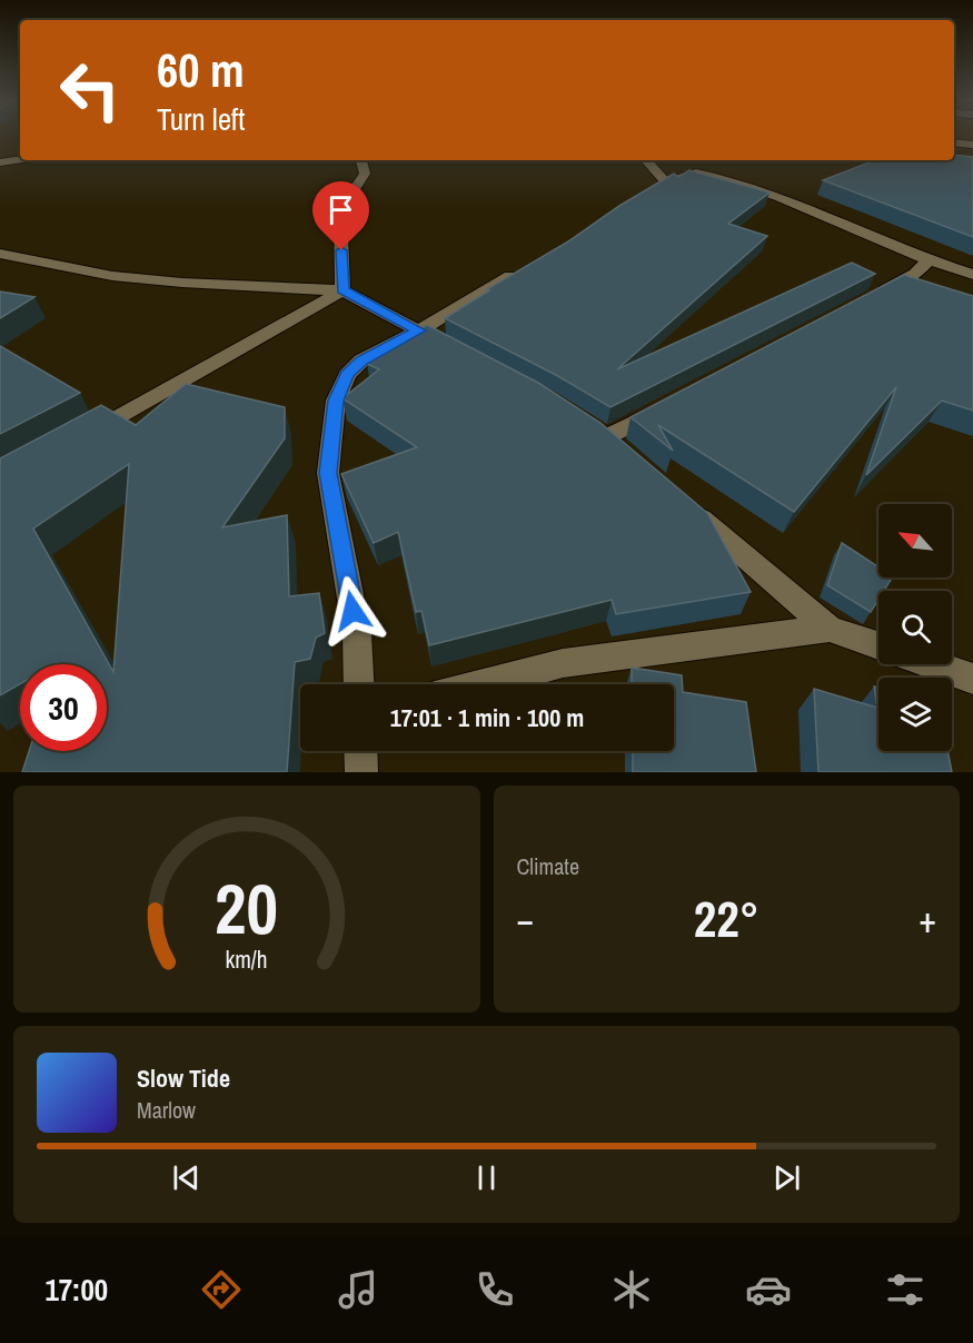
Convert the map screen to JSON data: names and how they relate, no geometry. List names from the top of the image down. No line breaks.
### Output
{"north":"top left","page":{"turn":["60 m","Turn left"],"limit":"30","trip":"17:01 · 1 min · 100 m","tile":"Climate","heat":["−","22°","+"],"song":["Slow Tide","Marlow"],"tabs":"17:00","gauge":["20","km/h"]}}
